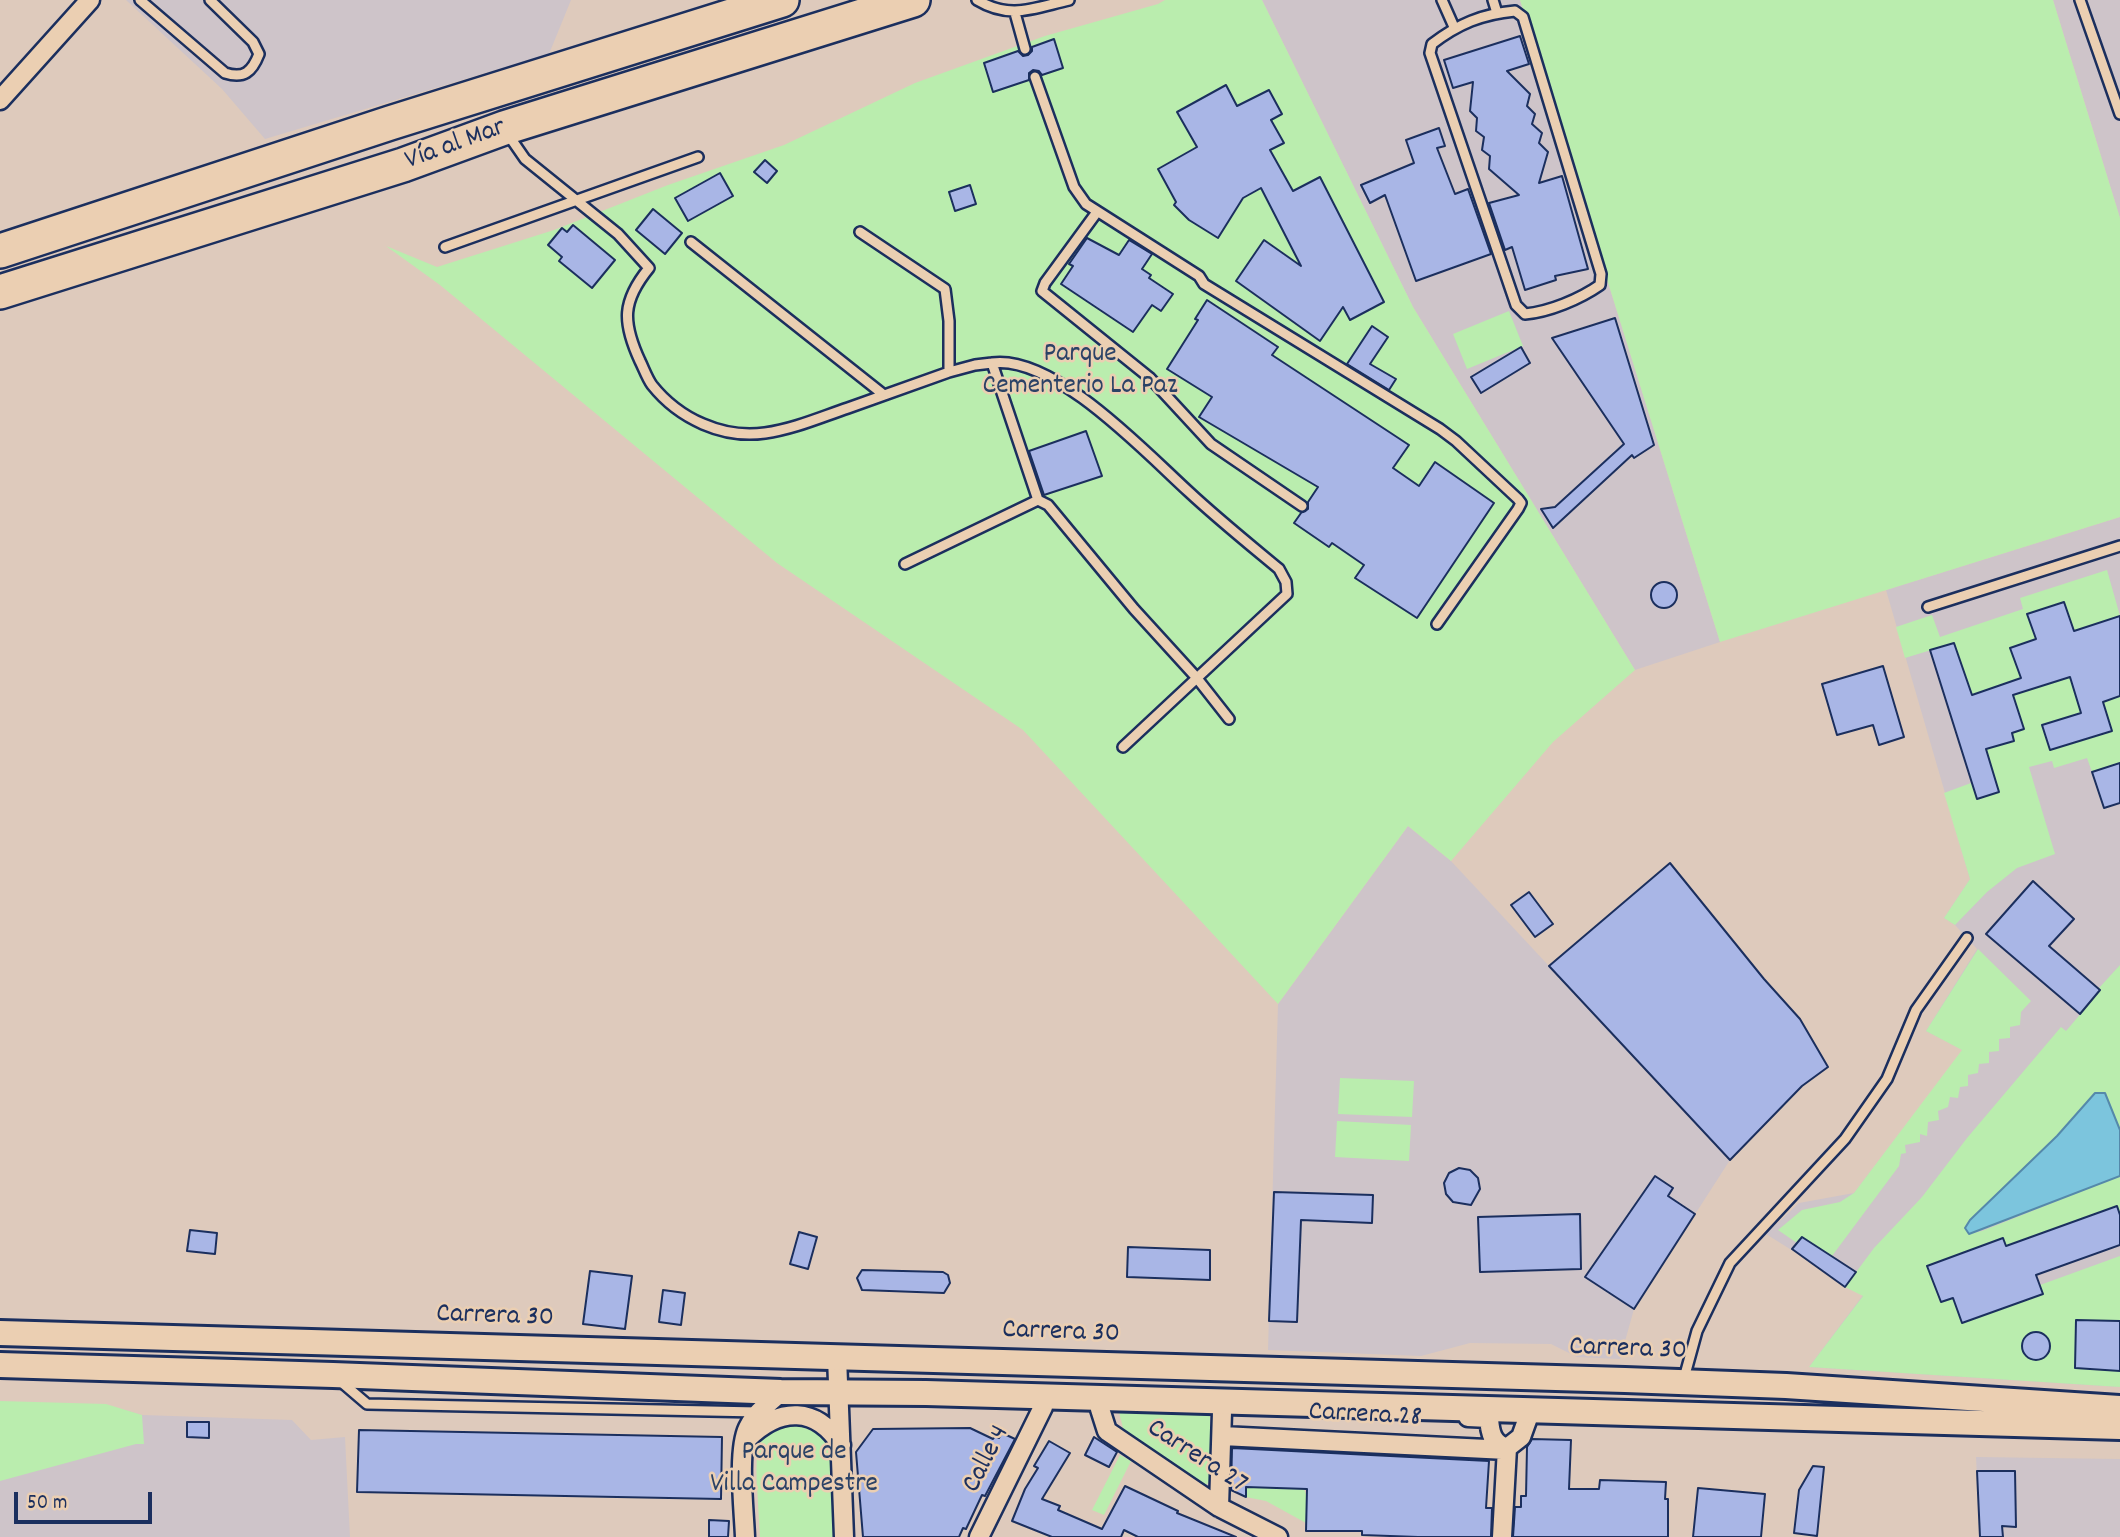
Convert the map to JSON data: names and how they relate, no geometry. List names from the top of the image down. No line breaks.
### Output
{"streets":{"highway":["Vía al Mar"],"main road":["Carrera 30"],"street":["Carrera 28","Carrera 27","Calle 4"]},"parks":["Parque Cementerio La Paz","Parque de Villa Campestre"],"scale_bar":"50 m"}
